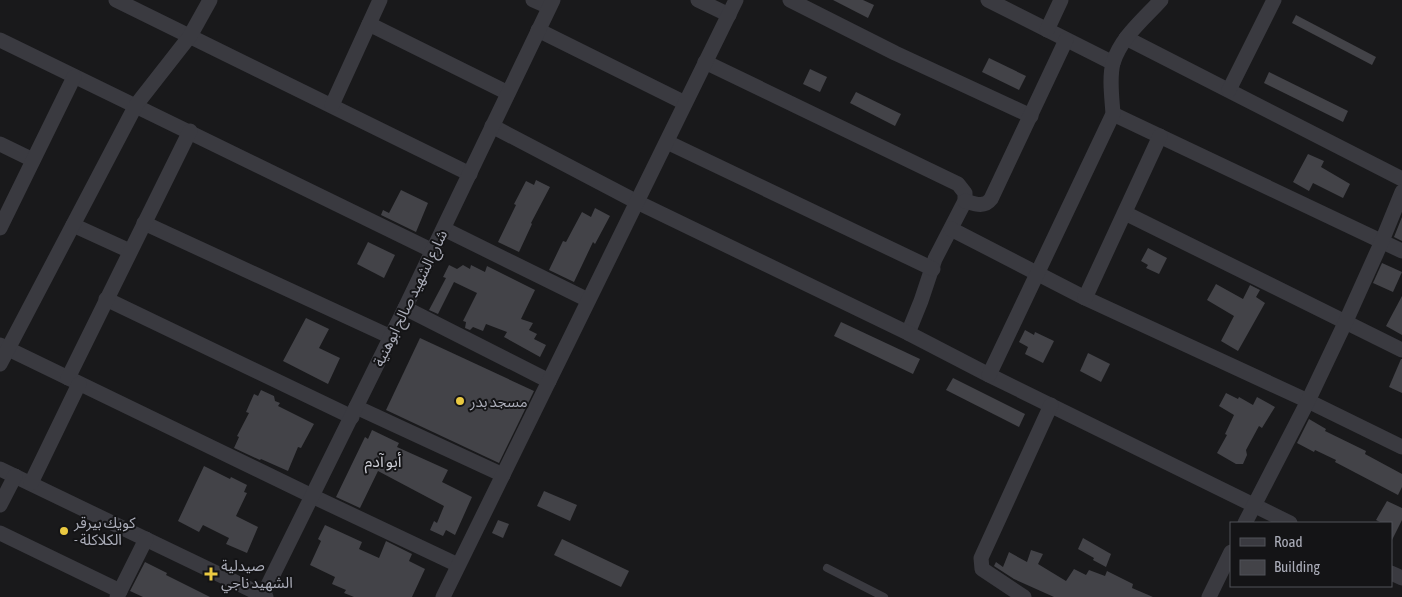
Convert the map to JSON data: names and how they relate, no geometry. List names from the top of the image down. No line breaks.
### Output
{"streets":{"street":["شارع الشهيد صالح ابوهنية"]},"districts":["أبو آدم"],"places":{"other":["مسجد بدر","كويك بيرقر - الكلاكلة"],"health":["صيدلية الشهيد ناجي"]},"legend":["Road","Building"]}
